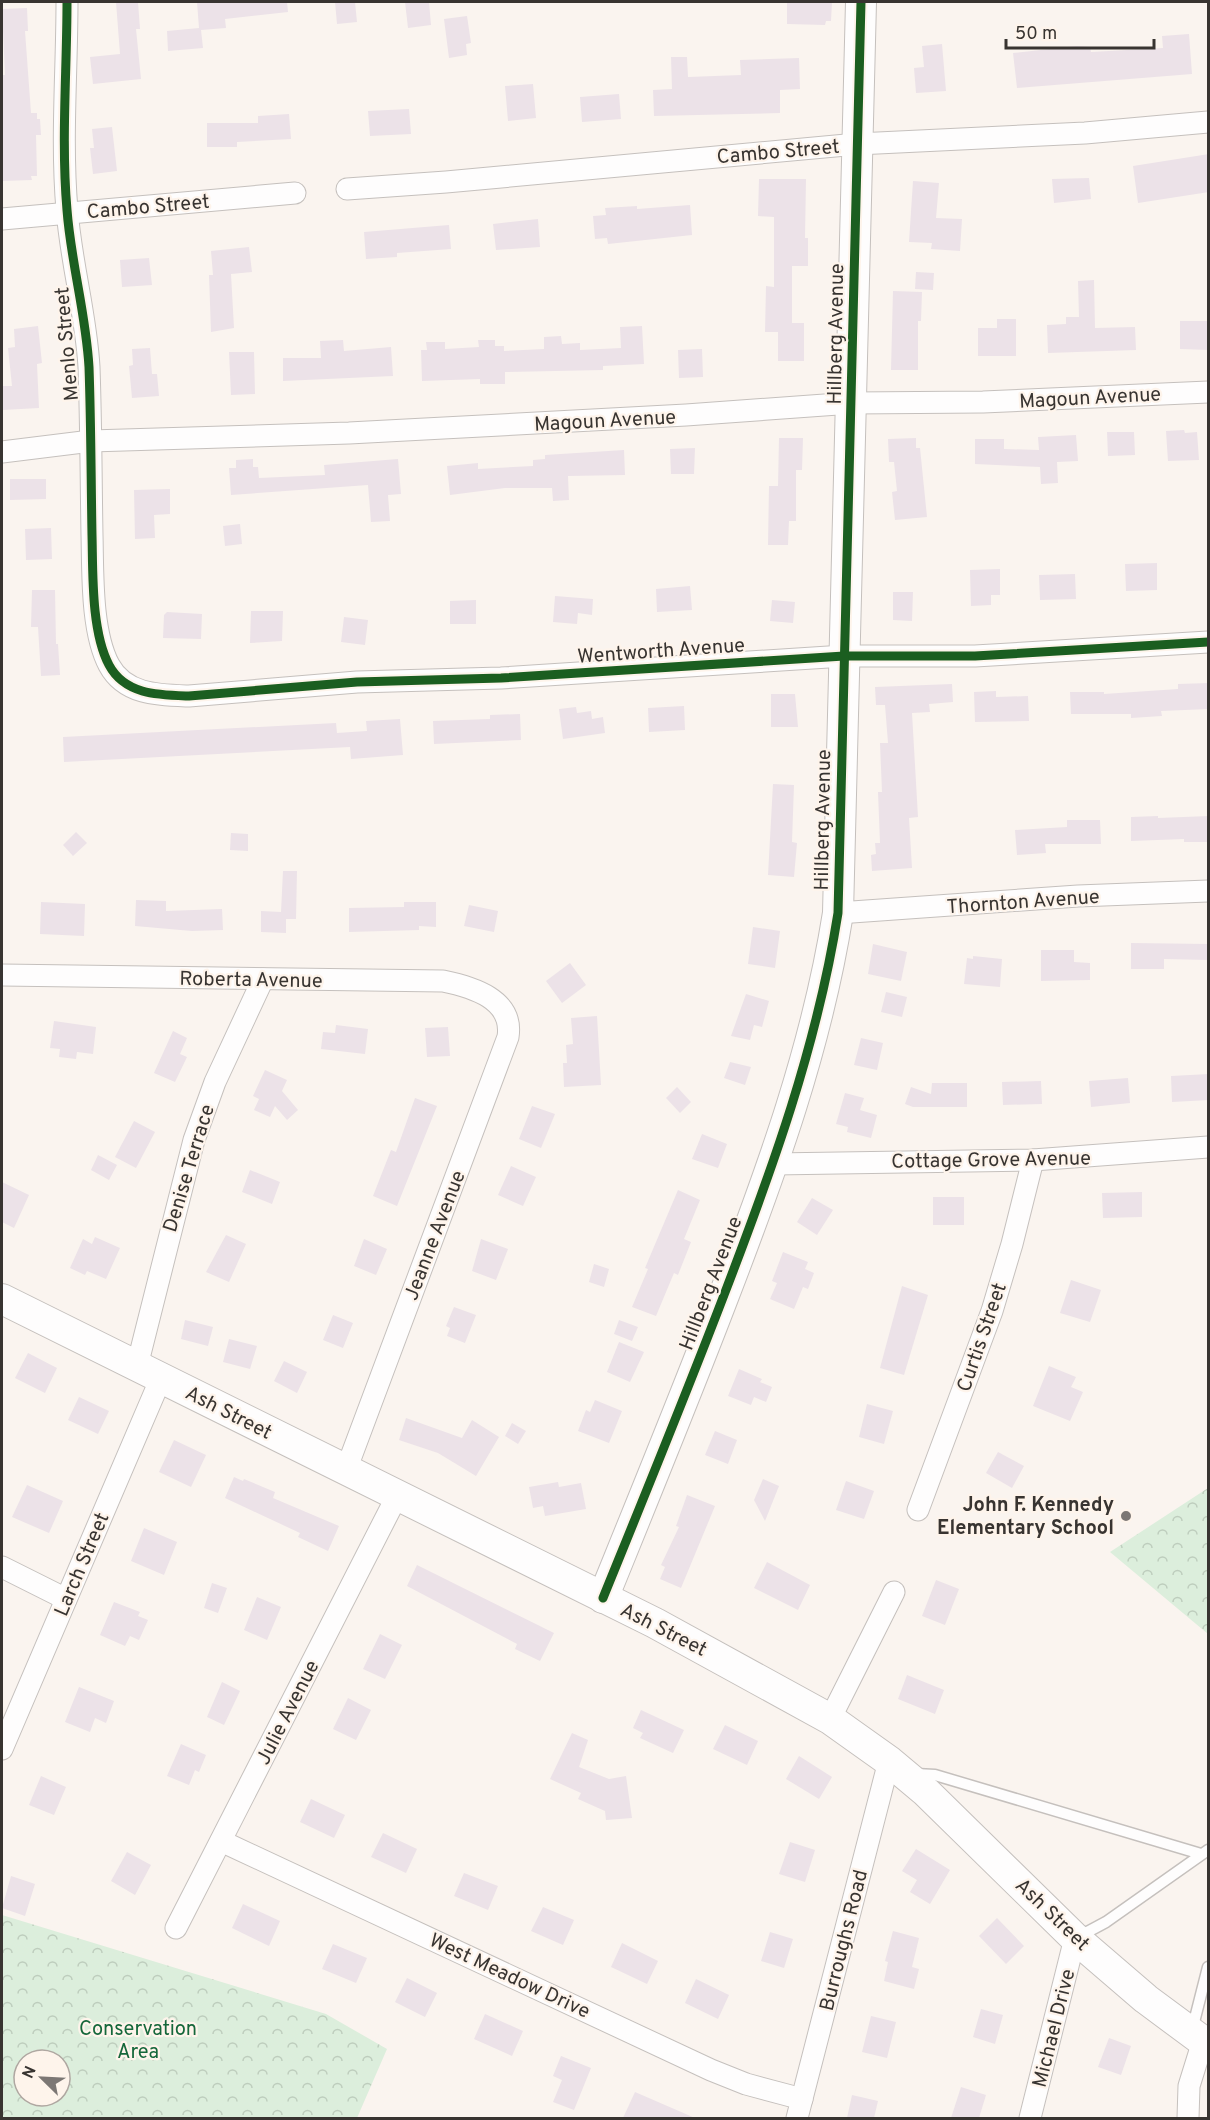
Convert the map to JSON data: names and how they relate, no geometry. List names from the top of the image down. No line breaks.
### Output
{"streets":{"street":["Cambo Street","Hillberg Avenue","Menlo Street","Magoun Avenue","Wentworth Avenue","Thornton Avenue","Roberta Avenue","Cottage Grove Avenue","Denise Terrace","Jeanne Avenue","Curtis Street","Ash Street","Larch Street","Julie Avenue","Burroughs Road","West Meadow Drive","Michael Drive"]},"crossings":[["Cambo Street","Hillberg Avenue"],["Cambo Street","Menlo Street"],["Hillberg Avenue","Magoun Avenue"],["Hillberg Avenue","Wentworth Avenue"],["Hillberg Avenue","Thornton Avenue"],["Hillberg Avenue","Cottage Grove Avenue"],["Hillberg Avenue","Ash Street"],["Menlo Street","Magoun Avenue"],["Menlo Street","Wentworth Avenue"],["Roberta Avenue","Denise Terrace"],["Roberta Avenue","Jeanne Avenue"],["Cottage Grove Avenue","Curtis Street"],["Denise Terrace","Ash Street"],["Denise Terrace","Larch Street"],["Jeanne Avenue","Ash Street"],["Ash Street","Larch Street"],["Ash Street","Julie Avenue"],["Ash Street","Burroughs Road"],["Ash Street","Michael Drive"],["Julie Avenue","West Meadow Drive"],["Burroughs Road","West Meadow Drive"]],"parks":["Conservation Area"],"places":["John F. Kennedy Elementary School"],"scale_bar":"50 m","north":"top left"}
